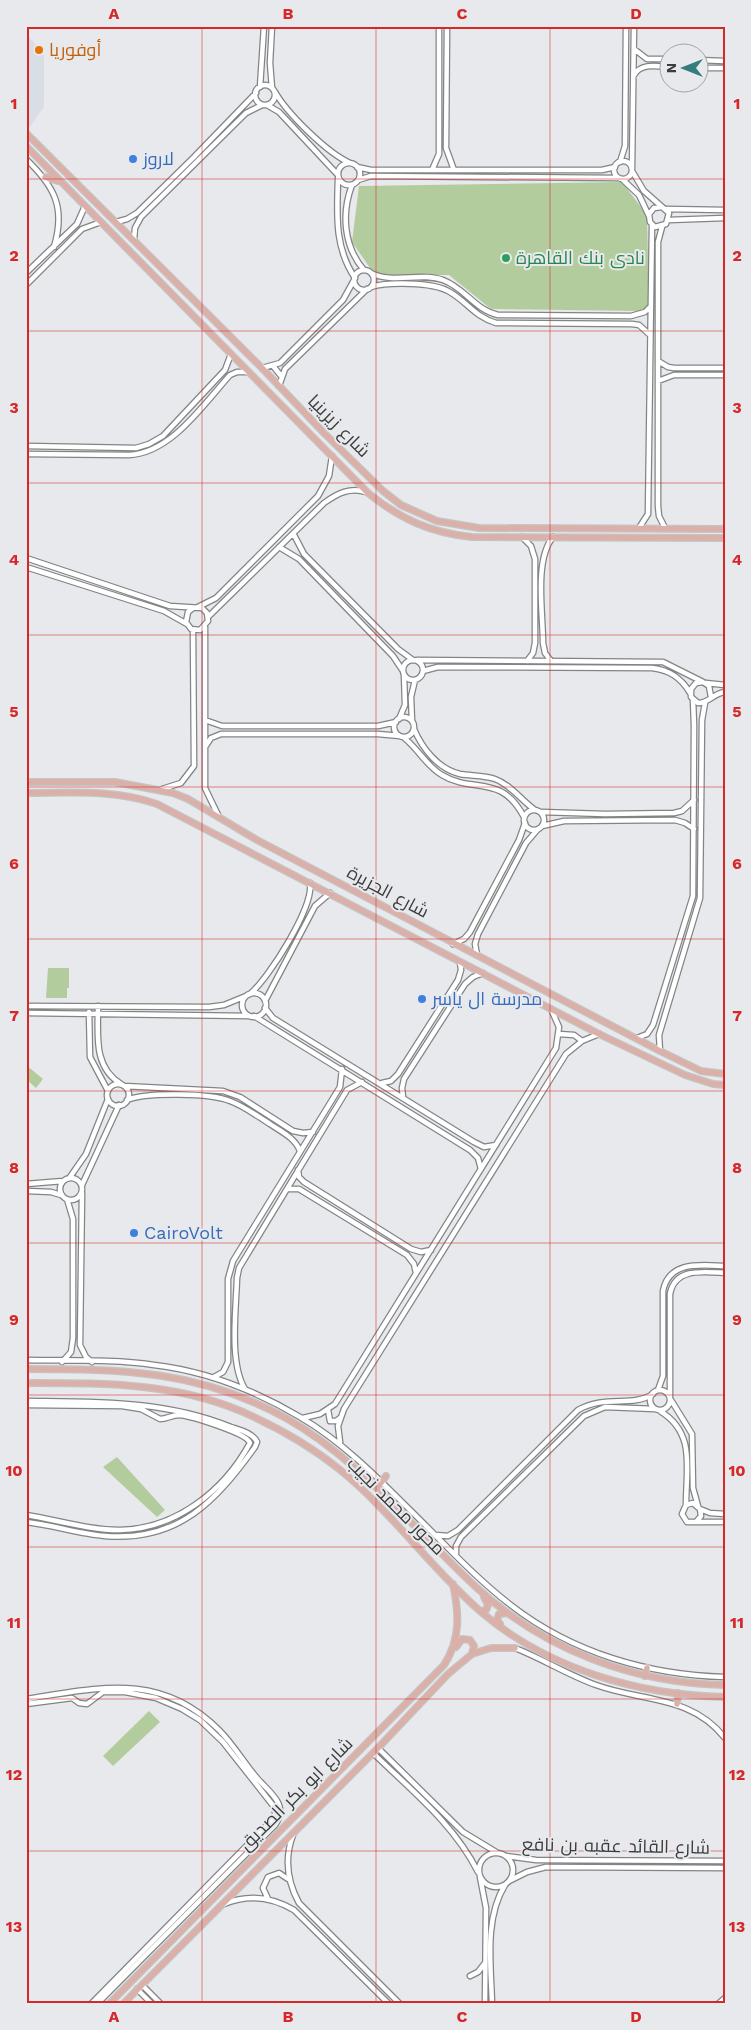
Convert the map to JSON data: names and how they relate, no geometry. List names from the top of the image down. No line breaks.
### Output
{"streets":{"main road":["شارع زيزينيا","شارع الجزيرة","محور محمد نجيب","شارع ابو بكر الصديق"],"street":["شارع القائد عقبه بن نافع"]},"crossings":[["محور محمد نجيب","شارع ابو بكر الصديق"],["شارع ابو بكر الصديق","شارع القائد عقبه بن نافع"]],"places":["أوفوريا","لاروز","نادى بنك القاهرة","مدرسة ال ياسر","CairoVolt"],"north":"left","grid":{"columns":["A","B","C","D"],"rows":["1","2","3","4","5","6","7","8","9","10","11","12","13"]}}
